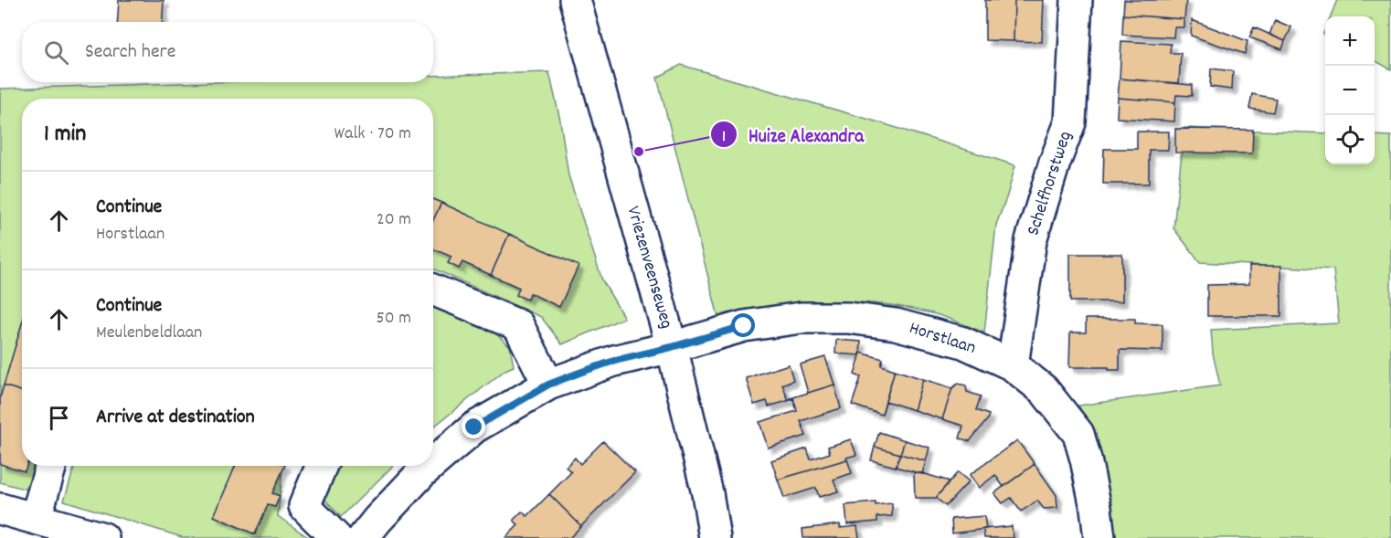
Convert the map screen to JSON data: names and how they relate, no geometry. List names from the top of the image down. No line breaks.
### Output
{"streets":{"street":["Schelfhorstweg","Vriezenveenseweg","Horstlaan"]},"crossings":[["Schelfhorstweg","Horstlaan"],["Vriezenveenseweg","Horstlaan"]],"places":["Huize Alexandra"],"page":{"map_buttons":["+","−"],"search":"Search here","heading":["1 min","Walk · 70 m"],"list":[["Continue","Horstlaan","20 m"],["Continue","Meulenbeldlaan","50 m"],"Arrive at destination"]}}
